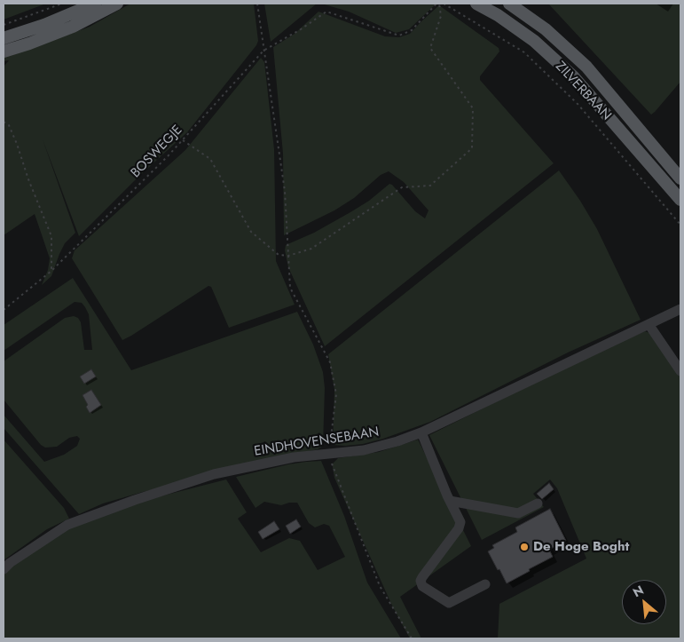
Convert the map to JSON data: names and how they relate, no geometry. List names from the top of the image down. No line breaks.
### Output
{"streets":{"main road":["ZILVERBAAN"],"street":["EINDHOVENSEBAAN"],"path":["BOSWEGJE"]},"places":["De Hoge Boght"],"north":"top left"}
